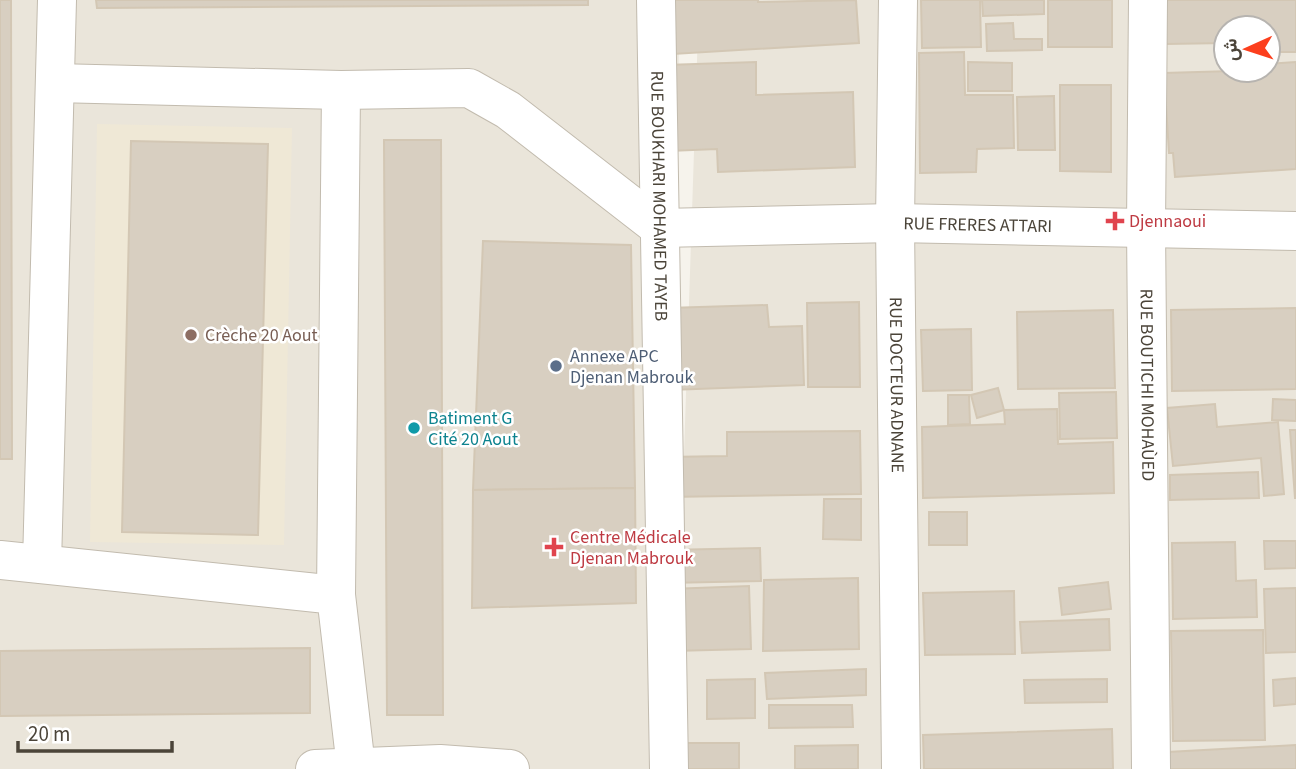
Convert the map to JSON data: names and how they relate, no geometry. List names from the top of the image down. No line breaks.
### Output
{"streets":{"street":["RUE BOUKHARI MOHAMED TAYEB","RUE FRERES ATTARI","RUE DOCTEUR ADNANE","RUE BOUTICHI MOHAÙED"]},"crossings":[["RUE BOUKHARI MOHAMED TAYEB","RUE FRERES ATTARI"],["RUE FRERES ATTARI","RUE DOCTEUR ADNANE"],["RUE FRERES ATTARI","RUE BOUTICHI MOHAÙED"]],"places":{"health":["Djennaoui","Centre Médicale Djenan Mabrouk"],"other":["Crèche 20 Aout","Annexe APC Djenan Mabrouk","Batiment G Cité 20 Aout"]},"scale_bar":"20 m","north":"left"}
